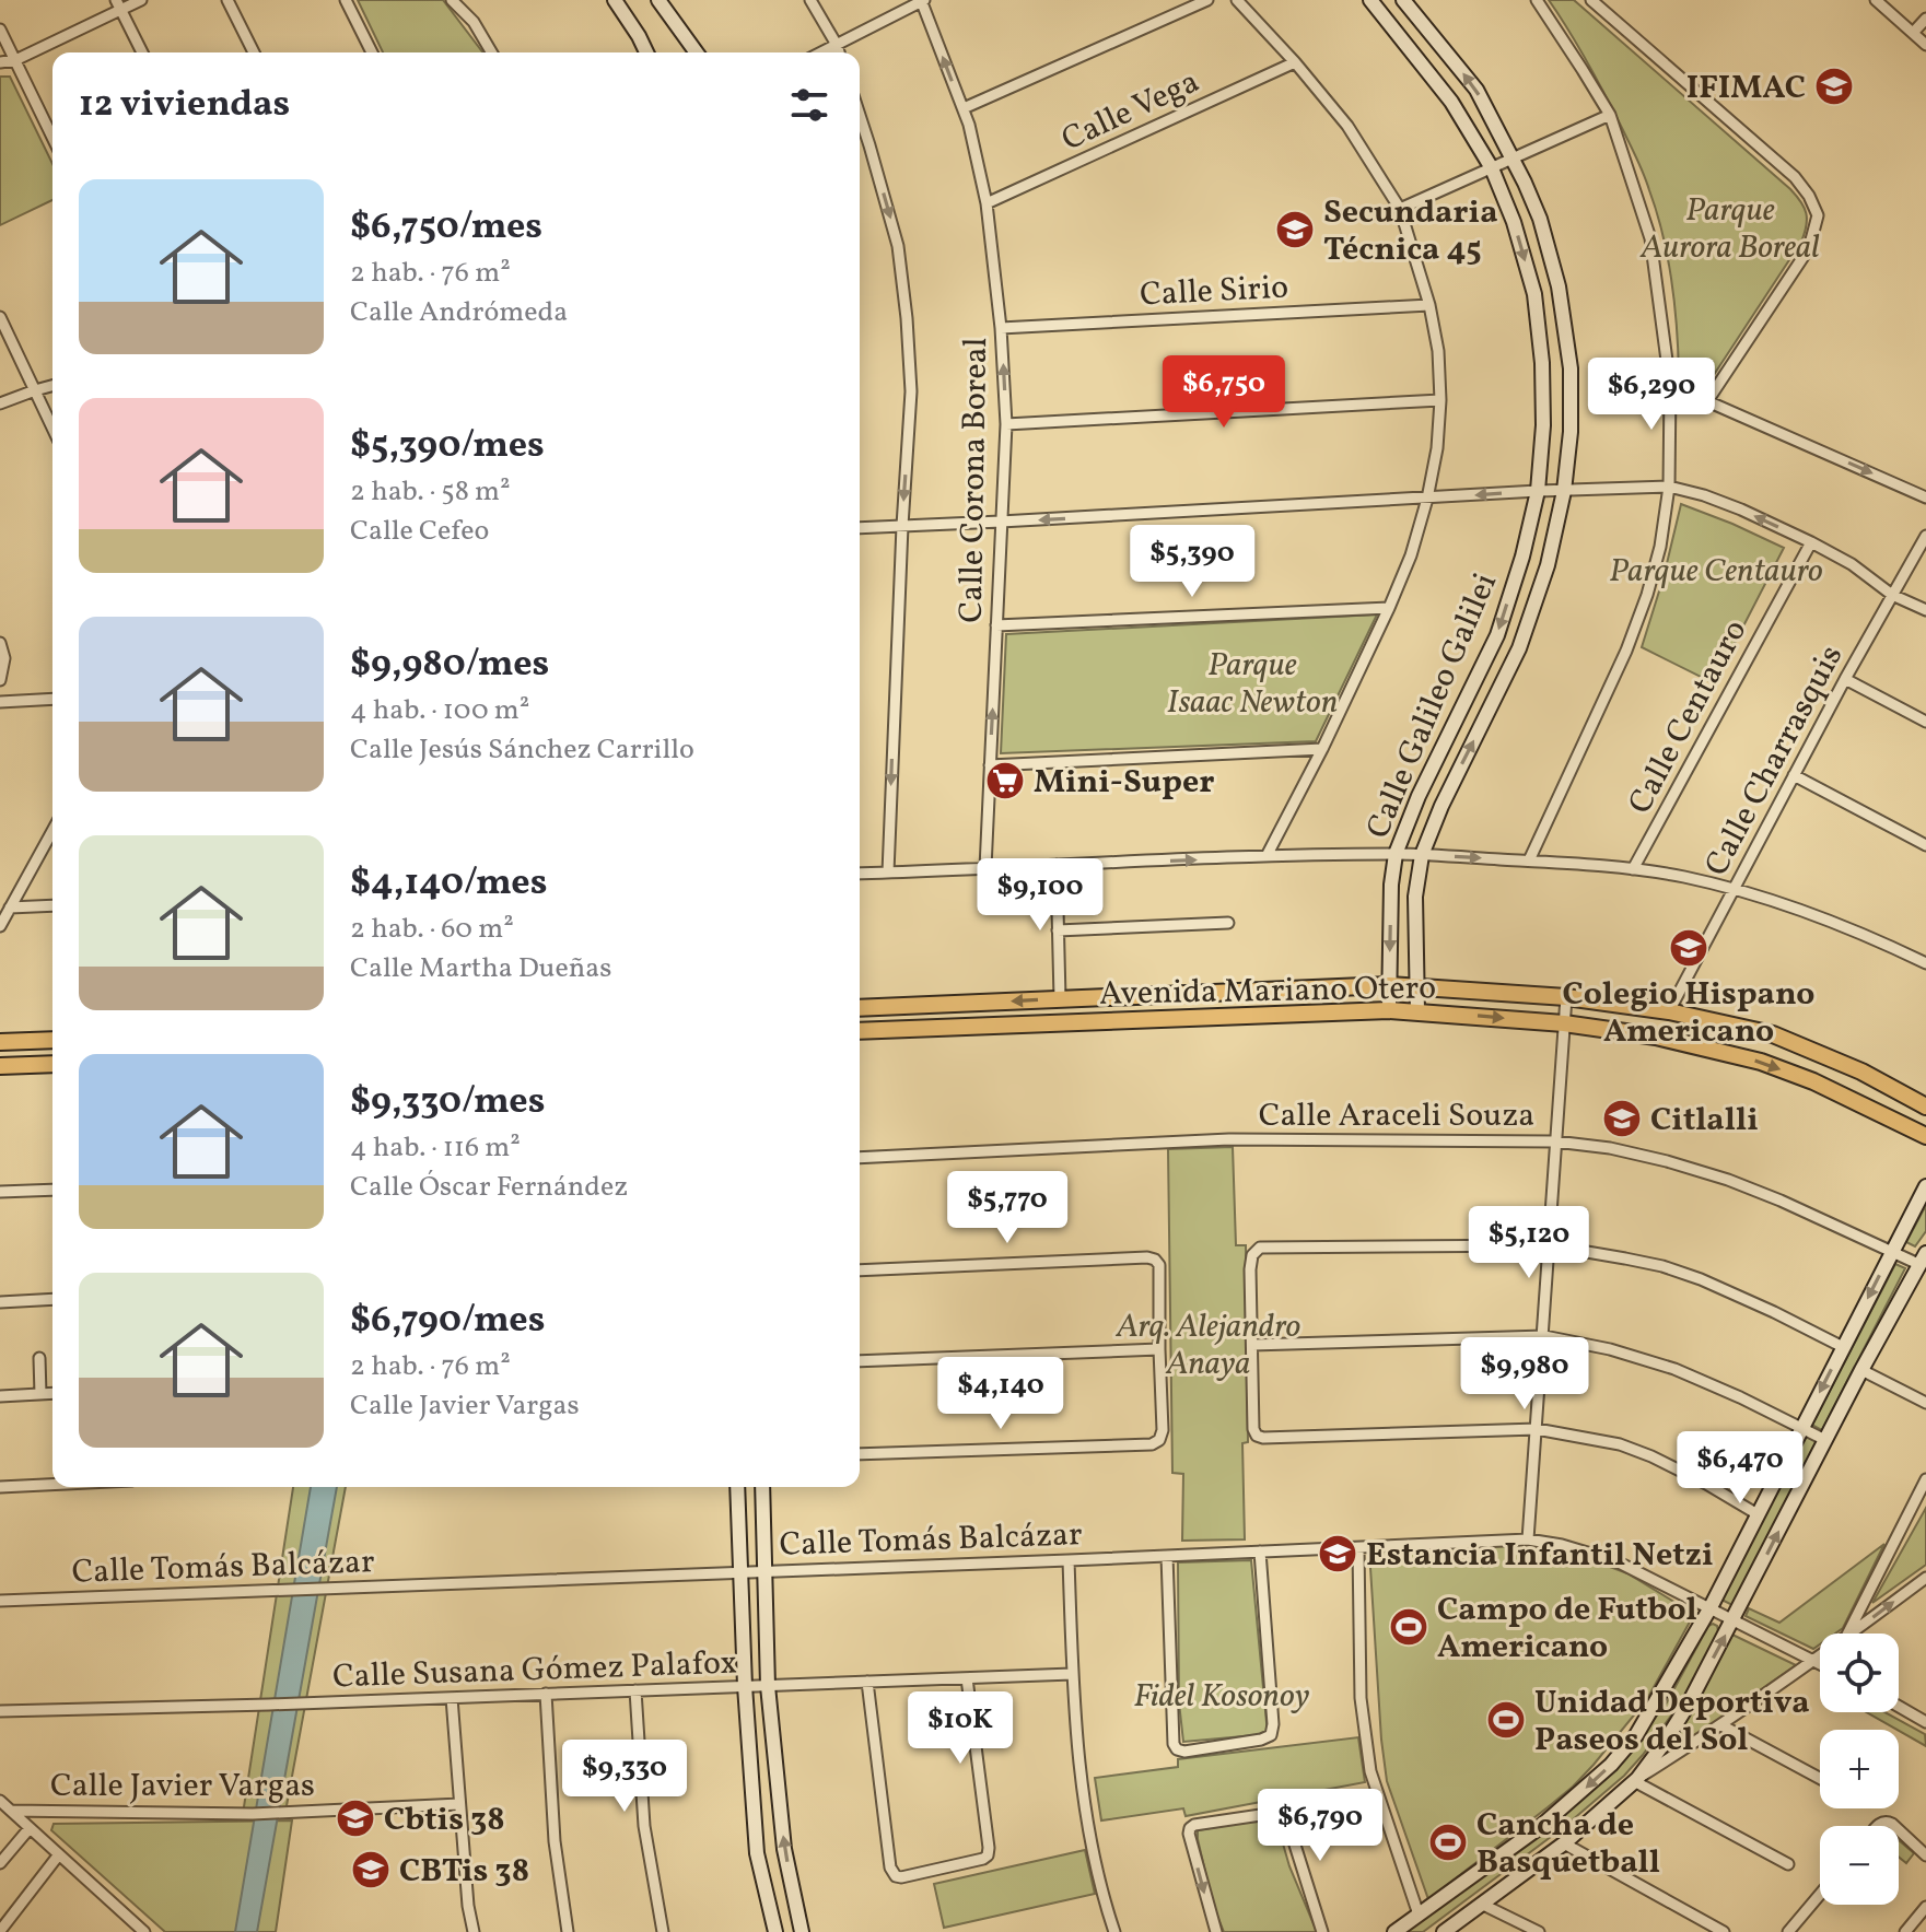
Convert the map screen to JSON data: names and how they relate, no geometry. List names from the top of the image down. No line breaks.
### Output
{"streets":{"main road":["Avenida Mariano Otero"],"street":["Calle Vega","Calle Sirio","Calle Corona Boreal","Calle Galileo Galilei","Calle Centauro","Calle Charrasquis","Calle Araceli Souza","Calle Tomás Balcázar","Calle Susana Gómez Palafox","Calle Javier Vargas"]},"crossings":[["Calle Vega","Calle Corona Boreal"],["Calle Sirio","Calle Corona Boreal"],["Calle Galileo Galilei","Avenida Mariano Otero"],["Calle Charrasquis","Avenida Mariano Otero"]],"one_way":["Calle Corona Boreal"],"parks":["Parque Aurora Boreal","Parque Centauro","Parque Isaac Newton","Arq. Alejandro Anaya","Fidel Kosonoy"],"places":{"school or university":["IFIMAC","Secundaria Técnica 45","Colegio Hispano Americano","Citlalli","Estancia Infantil Netzi","Cbtis 38","CBTis 38"],"supermarket":["Mini-Super"],"sports":["Campo de Futbol Americano","Unidad Deportiva Paseos del Sol","Cancha de Basquetball"]},"page":{"heading":"12 viviendas","list":[{"name":"$6,750/mes","note":"2 hab. · 76 m² · Calle Andrómeda"},{"name":"$5,390/mes","note":"2 hab. · 58 m² · Calle Cefeo"},{"name":"$9,980/mes","note":"4 hab. · 100 m² · Calle Jesús Sánchez Carrillo"},{"name":"$4,140/mes","note":"2 hab. · 60 m² · Calle Martha Dueñas"},{"name":"$9,330/mes","note":"4 hab. · 116 m² · Calle Óscar Fernández"},{"name":"$6,790/mes","note":"2 hab. · 76 m² · Calle Javier Vargas"}],"price":["$6,750","$6,290","$5,390","$9,100","$5,770","$5,120","$9,980","$4,140","$6,470","$10K","$9,330","$6,790"],"map_buttons":["+","−"]}}
